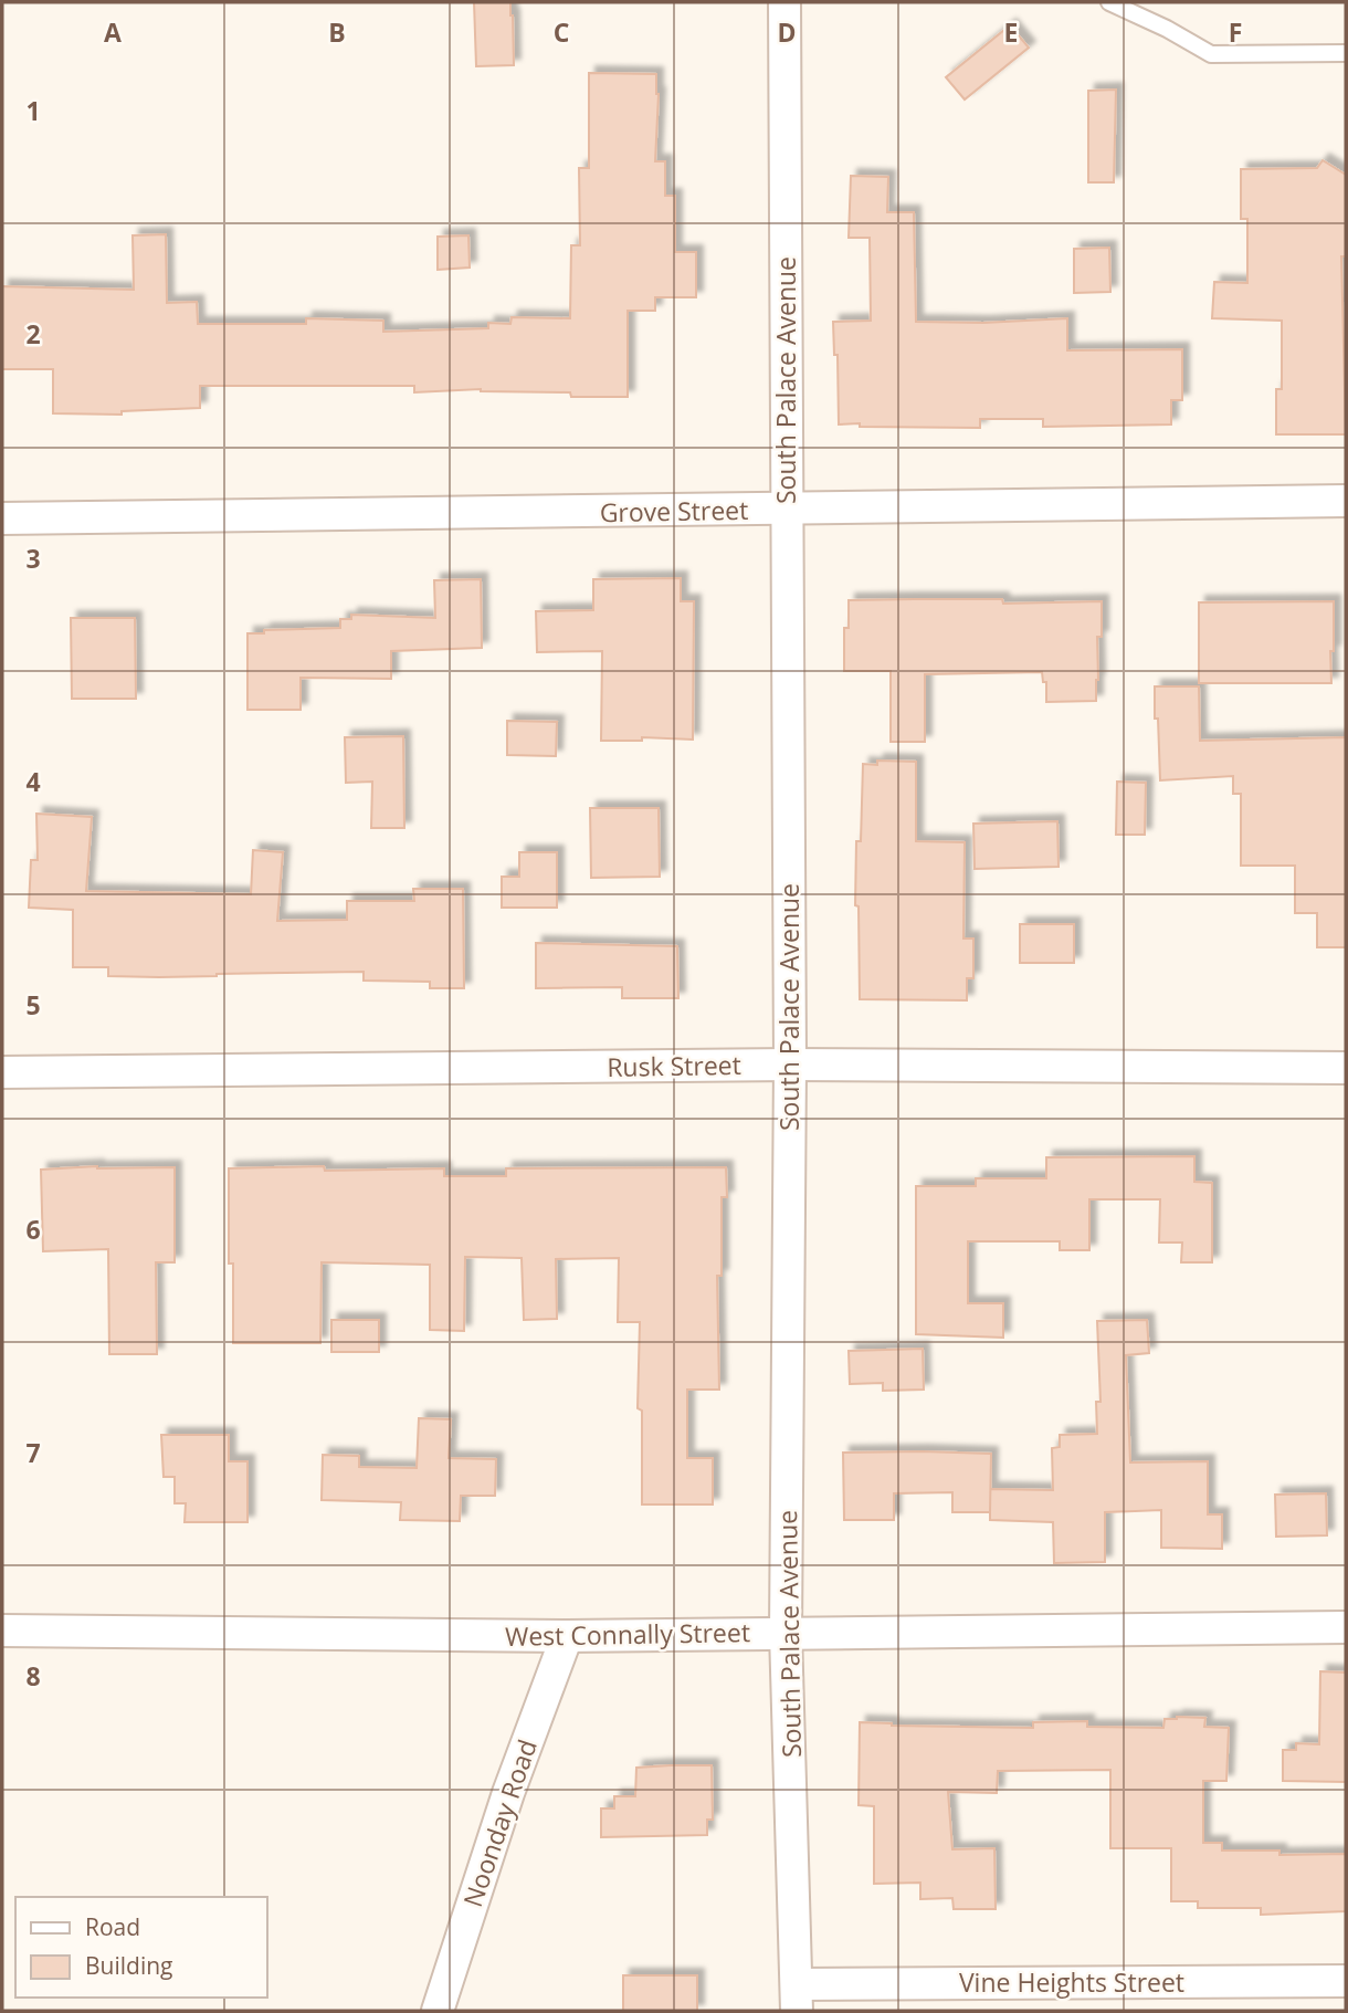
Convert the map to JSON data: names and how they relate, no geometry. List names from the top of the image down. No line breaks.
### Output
{"streets":{"street":["South Palace Avenue","Grove Street","Rusk Street","West Connally Street","Noonday Road","Vine Heights Street"]},"crossings":[["South Palace Avenue","Grove Street"],["South Palace Avenue","Rusk Street"],["South Palace Avenue","West Connally Street"],["South Palace Avenue","Vine Heights Street"],["West Connally Street","Noonday Road"]],"legend":["Road","Building"],"grid":{"columns":["A","B","C","D","E","F"],"rows":["1","2","3","4","5","6","7","8"]}}
